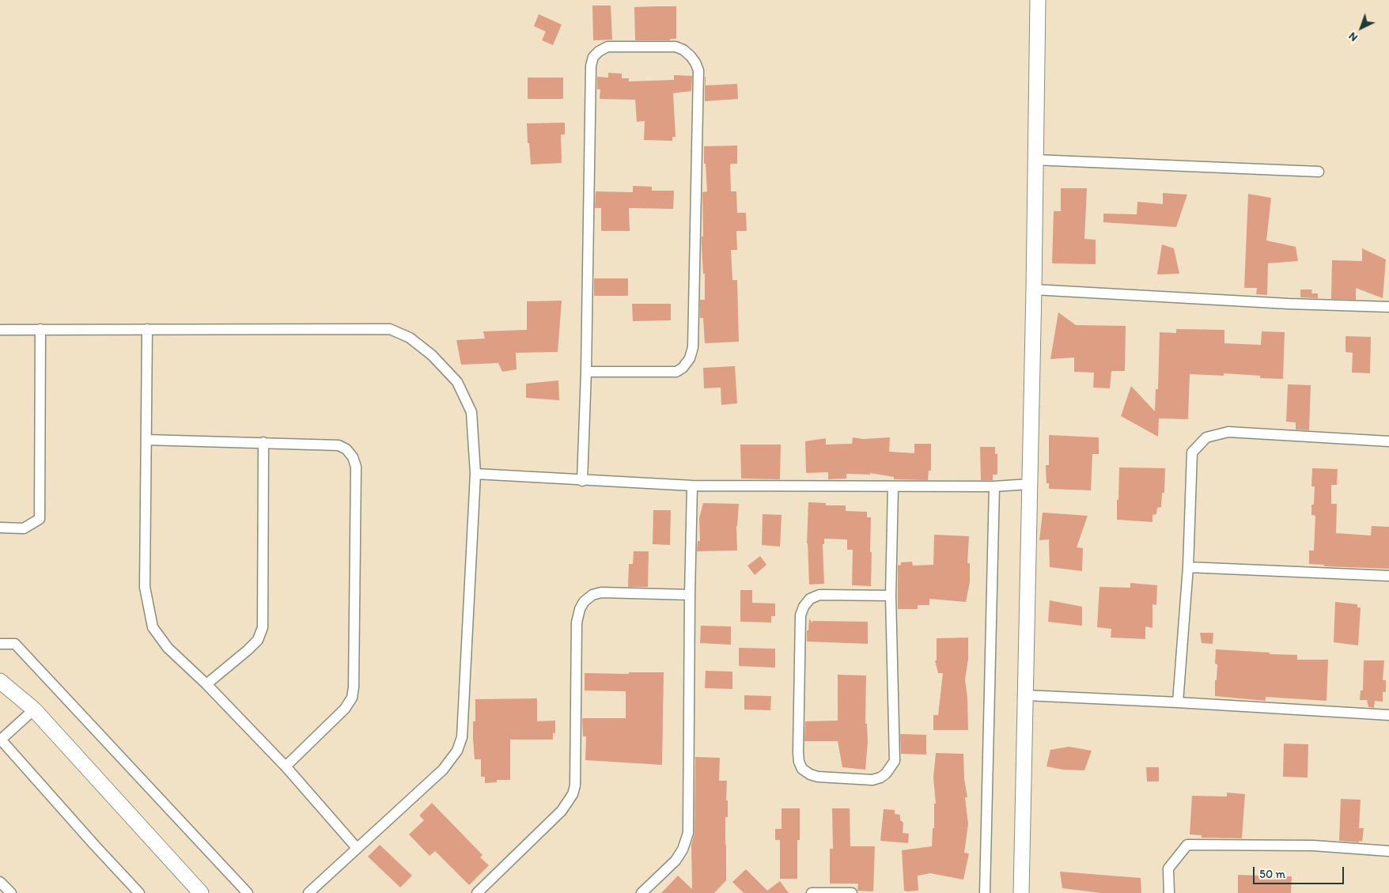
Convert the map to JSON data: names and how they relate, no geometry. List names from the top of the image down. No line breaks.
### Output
{"scale_bar":"50 m","north":"bottom left"}
